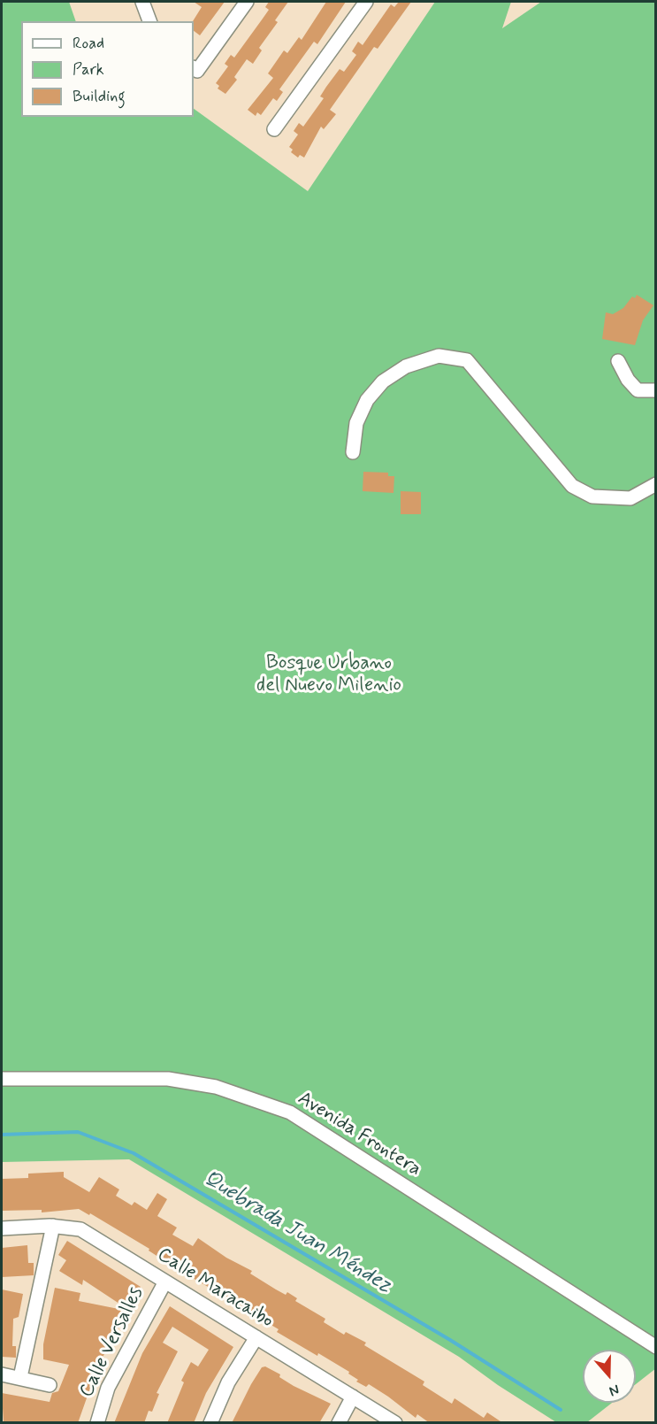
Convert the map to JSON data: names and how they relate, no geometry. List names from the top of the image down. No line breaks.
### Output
{"streets":{"street":["Avenida Frontera","Calle Maracaibo","Calle Versalles"]},"crossings":[["Calle Maracaibo","Calle Versalles"]],"water":["Quebrada Juan Méndez"],"parks":["Bosque Urbano del Nuevo Milenio"],"legend":["Road","Park","Building"],"north":"bottom"}
